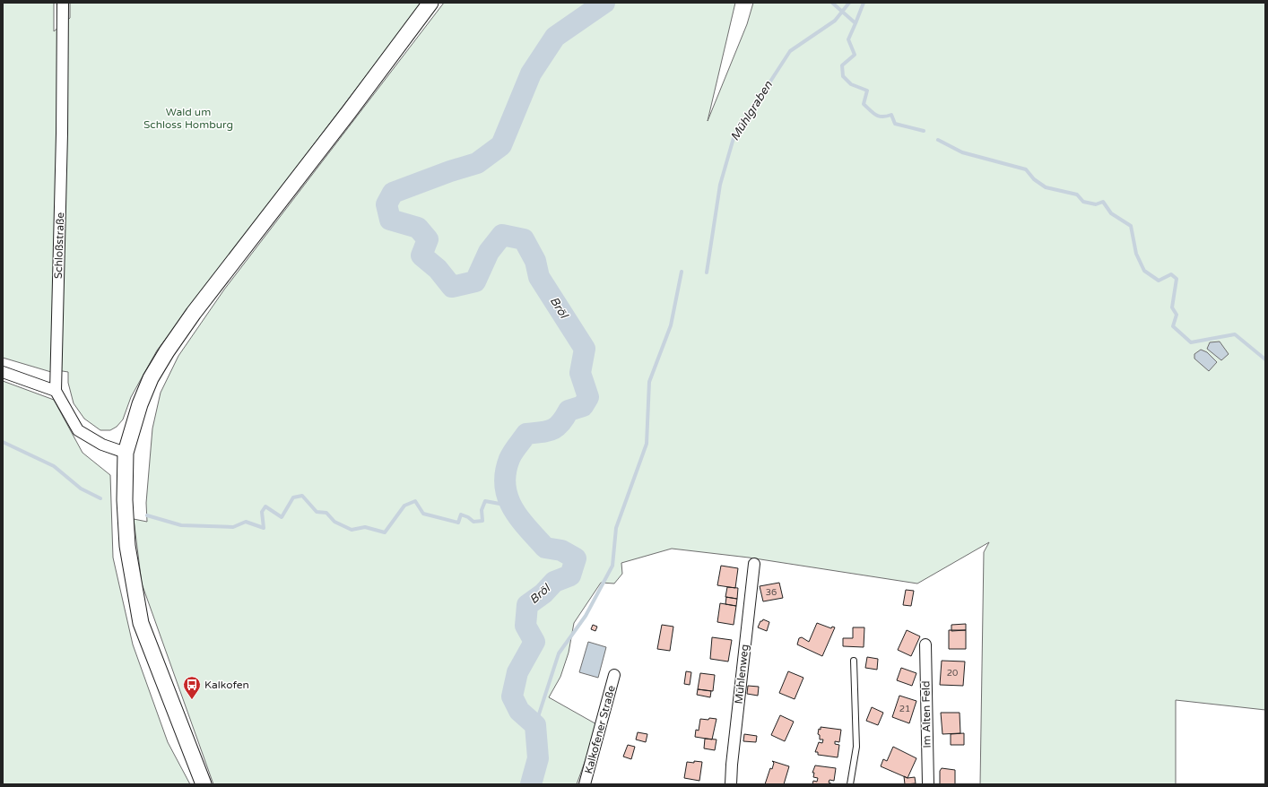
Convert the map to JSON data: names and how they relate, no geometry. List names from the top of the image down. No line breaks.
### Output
{"streets":{"street":["Schloßstraße","Mühlenweg","Im Alten Feld","Kalkofener Straße"]},"water":["Mühlgraben","Bröl"],"parks":["Wald um Schloss Homburg"],"places":{"bus stop":["Kalkofen"]},"house_numbers":["36","20","21"]}
